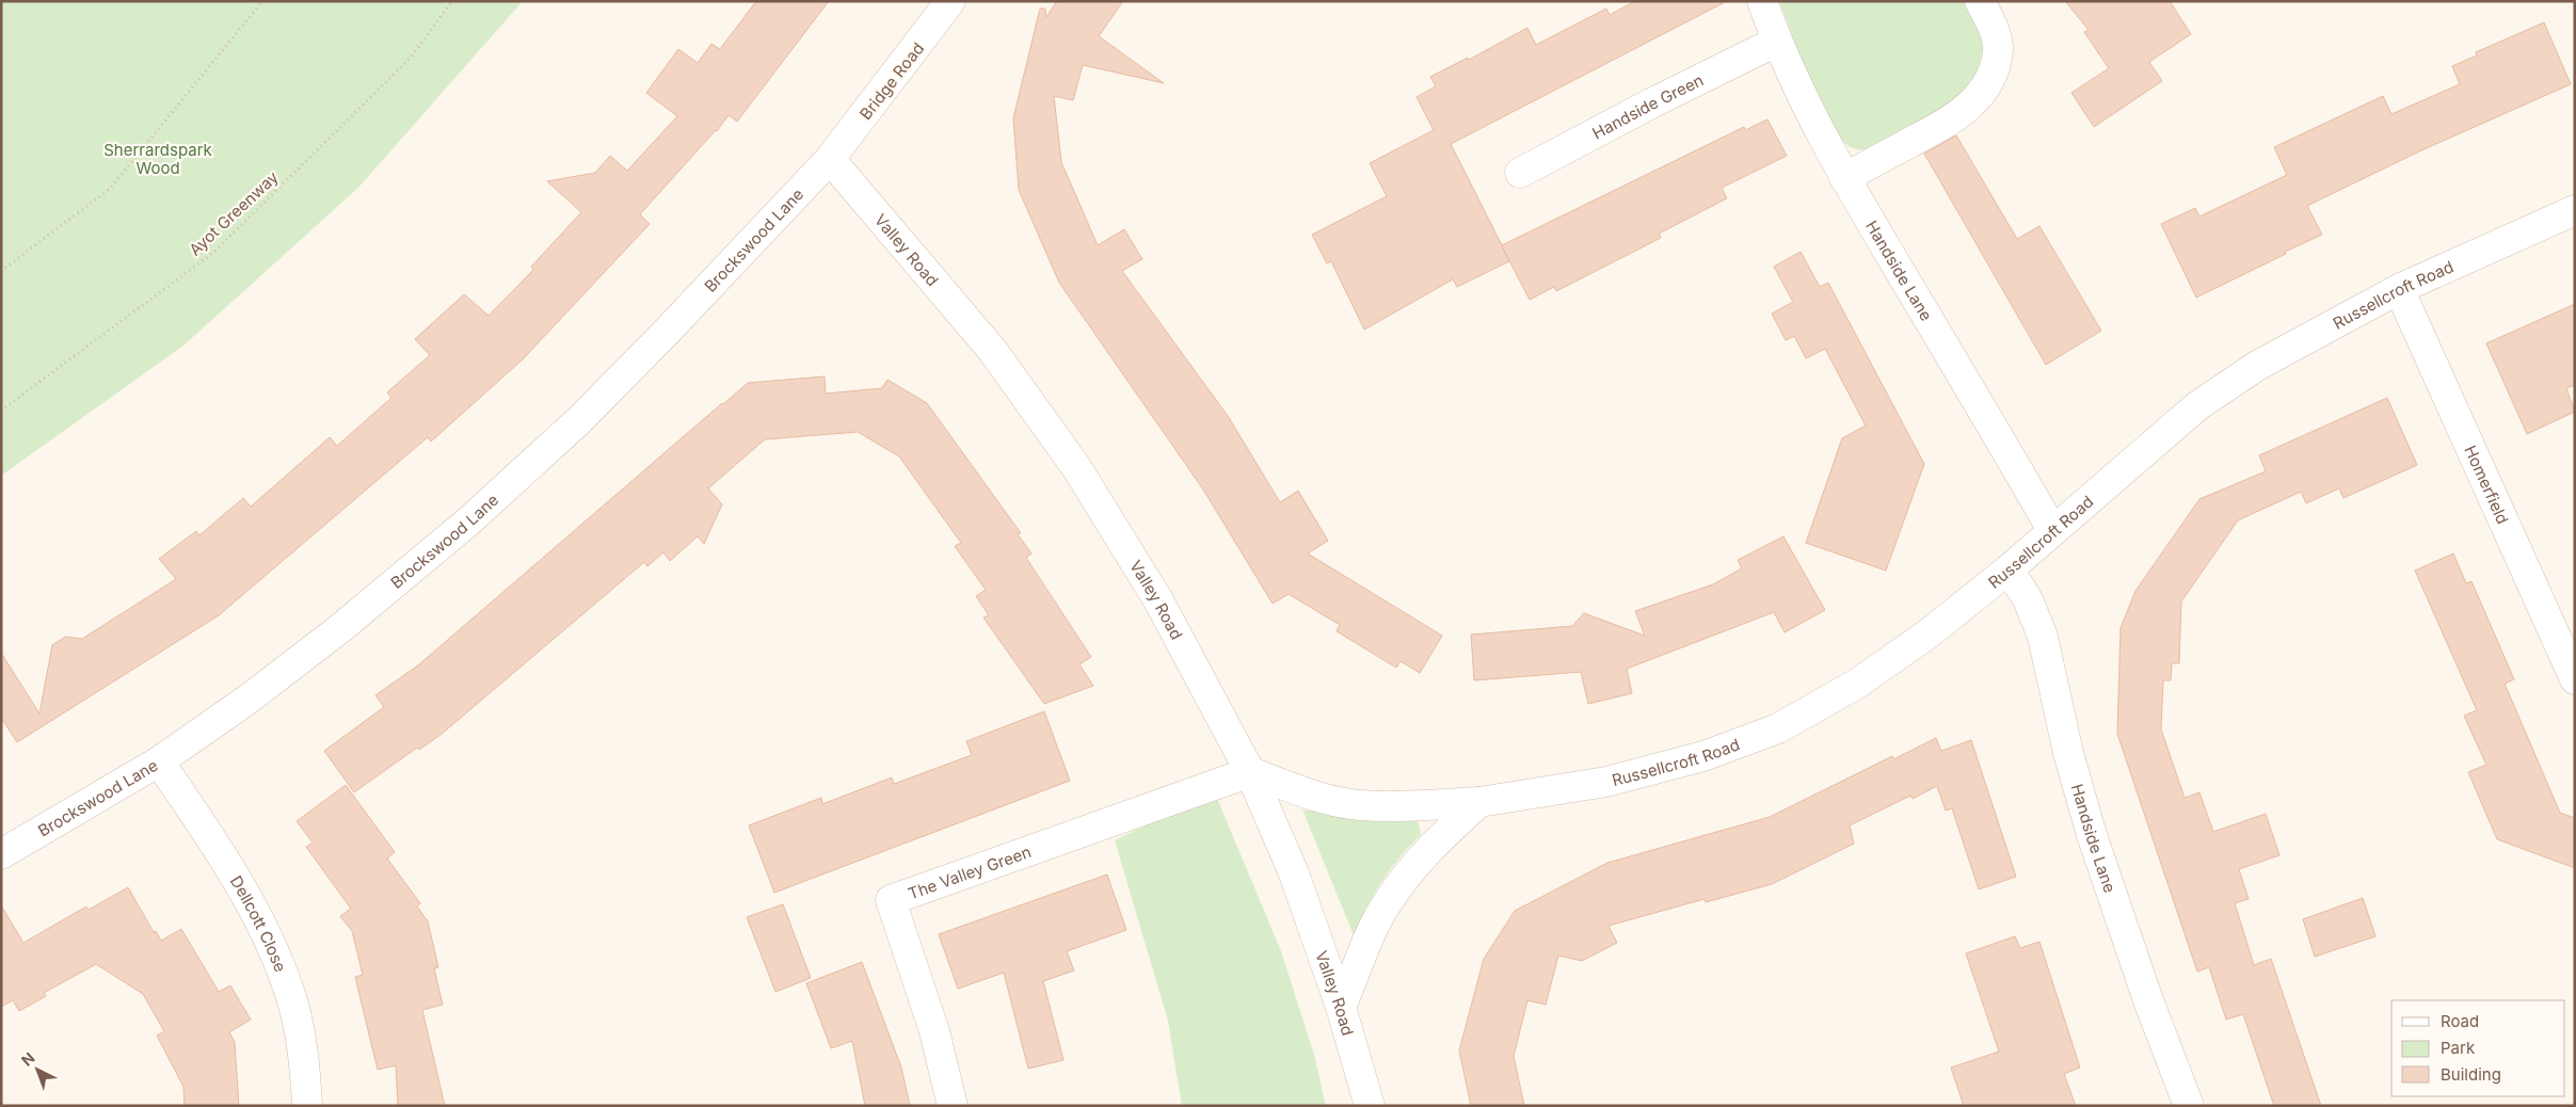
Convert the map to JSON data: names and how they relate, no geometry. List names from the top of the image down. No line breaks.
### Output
{"streets":{"street":["Bridge Road","Handside Green","Brockswood Lane","Valley Road","Handside Lane","Russellcroft Road","Homerfield","The Valley Green","Dellcott Close"],"path":["Ayot Greenway"]},"crossings":[["Bridge Road","Brockswood Lane"],["Bridge Road","Valley Road"],["Handside Green","Handside Lane"],["Brockswood Lane","Valley Road"],["Brockswood Lane","Dellcott Close"],["Valley Road","Russellcroft Road"],["Valley Road","The Valley Green"],["Handside Lane","Russellcroft Road"],["Russellcroft Road","Homerfield"],["Russellcroft Road","The Valley Green"]],"parks":["Sherrardspark Wood"],"legend":["Road","Park","Building"],"north":"top left"}
